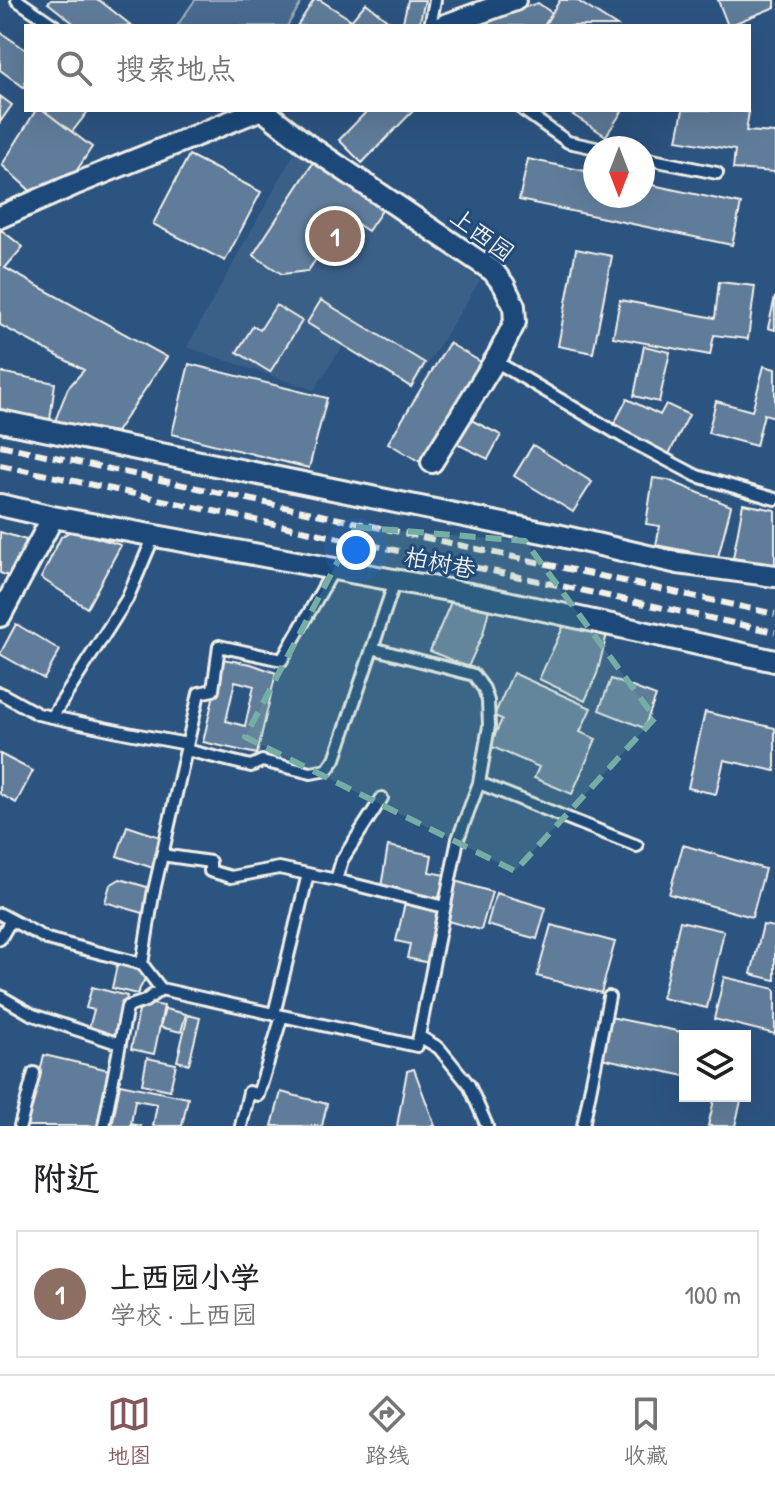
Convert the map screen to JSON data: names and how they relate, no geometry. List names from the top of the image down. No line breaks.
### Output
{"streets":{"street":["上西园","柏树巷"]},"north":"bottom","page":{"search":"搜索地点","pins":"1","heading":"附近","list":[{"mark":"1","name":"上西园小学","note":"学校 · 上西园","value":"100 m"}],"nav":["地图","路线","收藏"]}}
